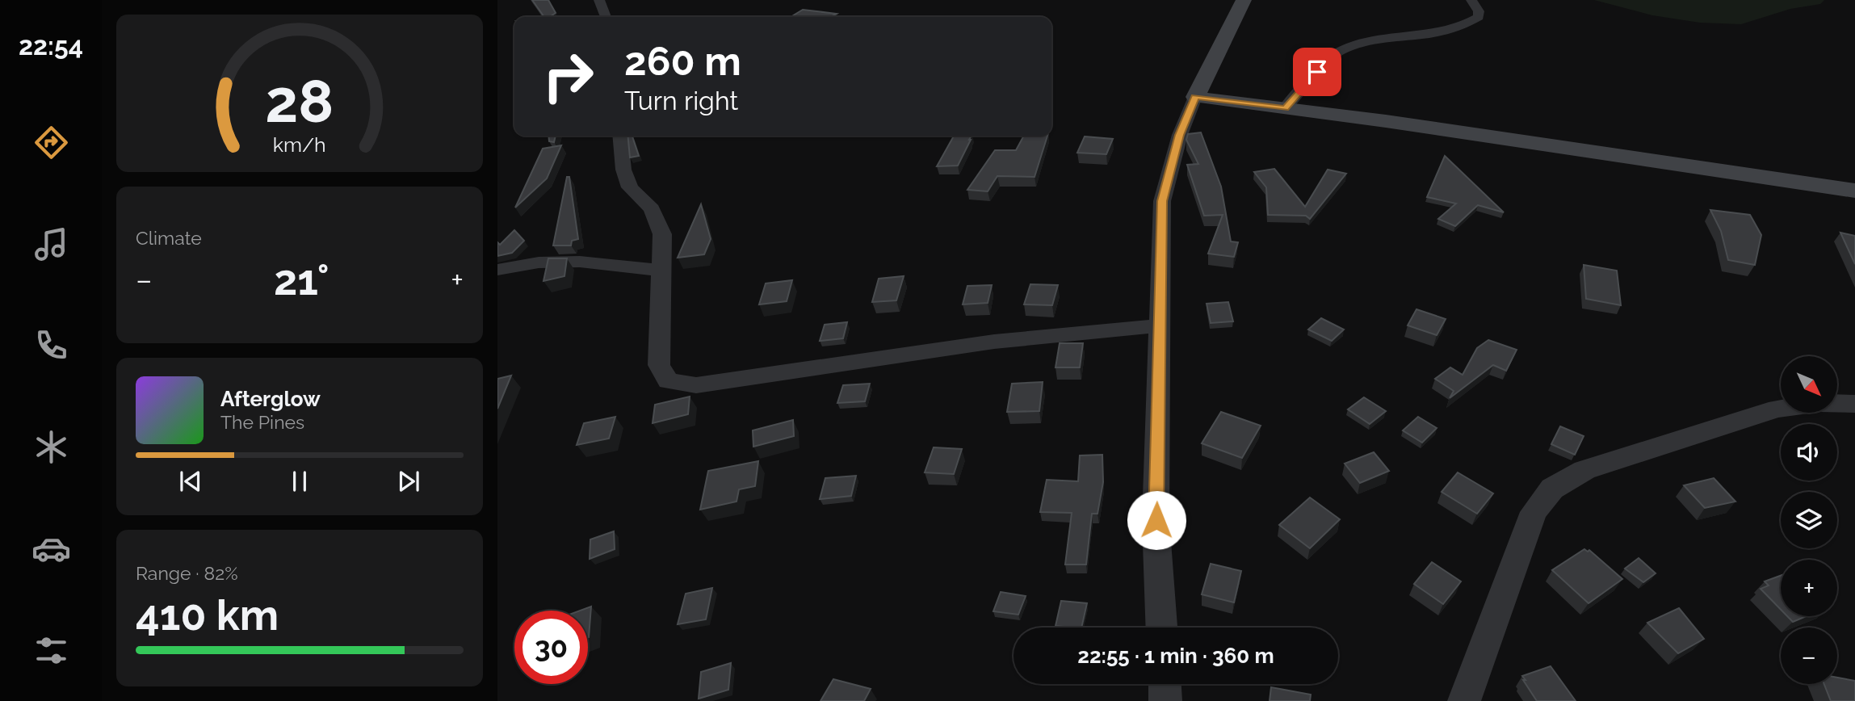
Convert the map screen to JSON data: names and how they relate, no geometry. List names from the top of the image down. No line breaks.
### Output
{"north":"bottom right","page":{"tabs":"22:54","turn":["260 m","Turn right"],"tile":["Climate",["Range · 82%","410 km"]],"heat":["−","21°","+"],"map_buttons":["+","−"],"song":["Afterglow","The Pines"],"limit":"30","trip":"22:55 · 1 min · 360 m","gauge":["28","km/h"]}}
